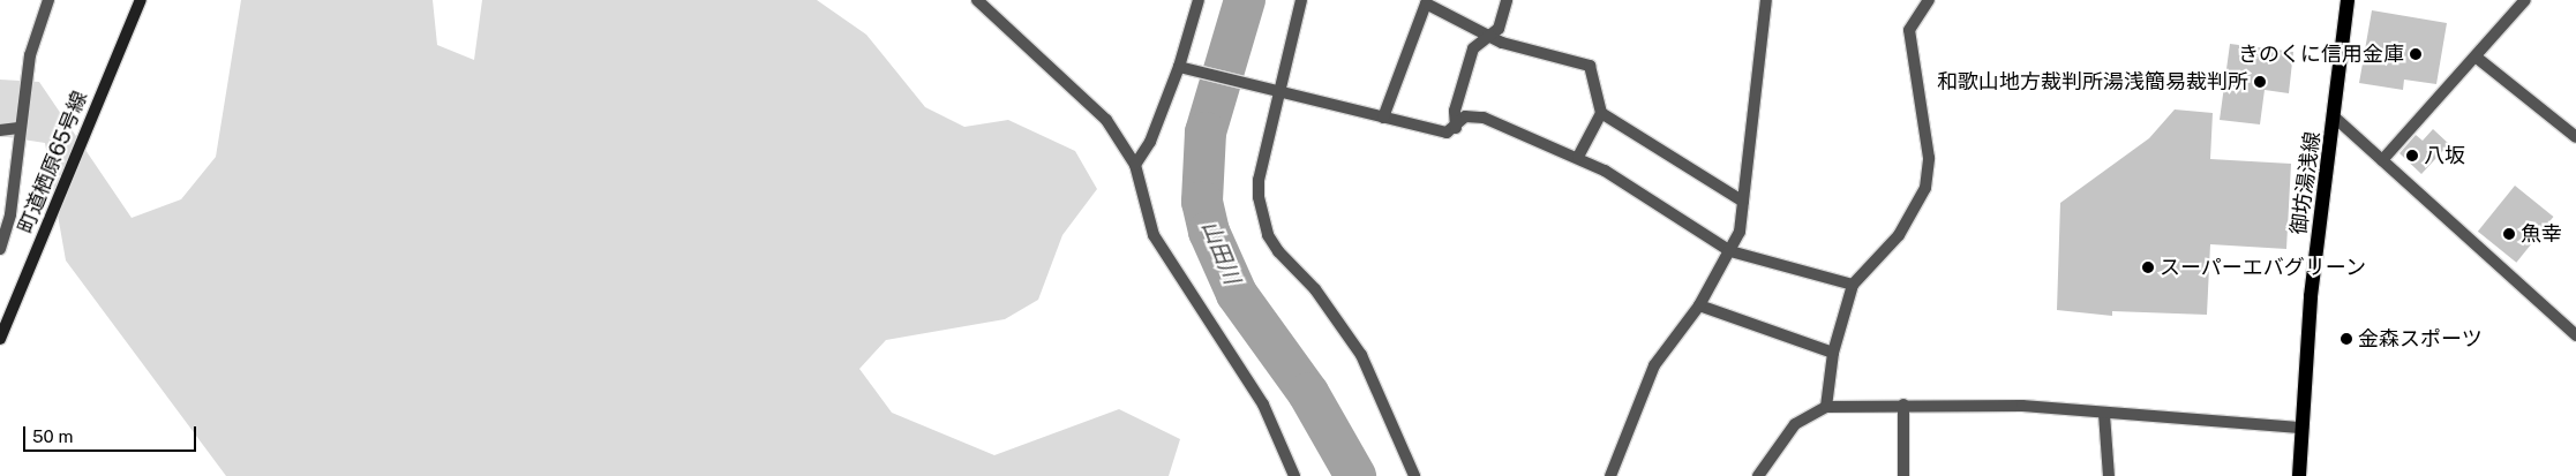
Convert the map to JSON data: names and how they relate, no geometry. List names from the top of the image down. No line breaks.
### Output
{"streets":{"main road":["御坊湯浅線"],"street":["町道栖原65号線"]},"water":["山田川"],"places":["きのくに信用金庫","和歌山地方裁判所湯浅簡易裁判所","八坂","魚幸","スーパーエバグリーン","金森スポーツ"],"scale_bar":"50 m"}
